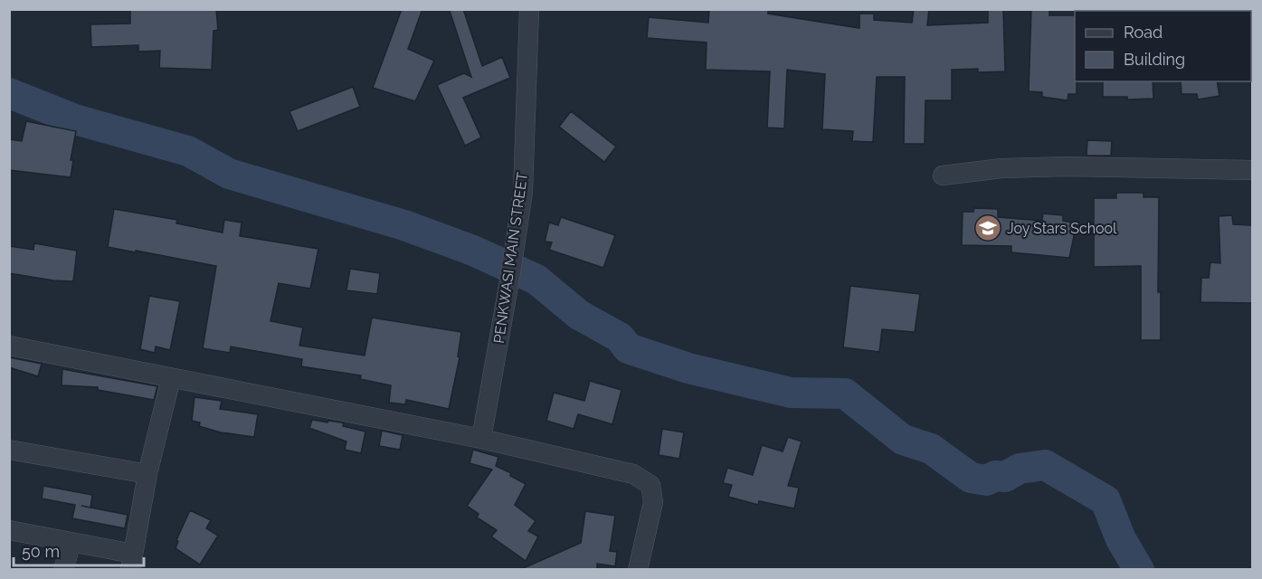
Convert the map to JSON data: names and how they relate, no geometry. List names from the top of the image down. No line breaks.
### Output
{"streets":{"street":["PENKWASI MAIN STREET"]},"places":{"school or university":["Joy Stars School"]},"legend":["Road","Building"],"scale_bar":"50 m"}
